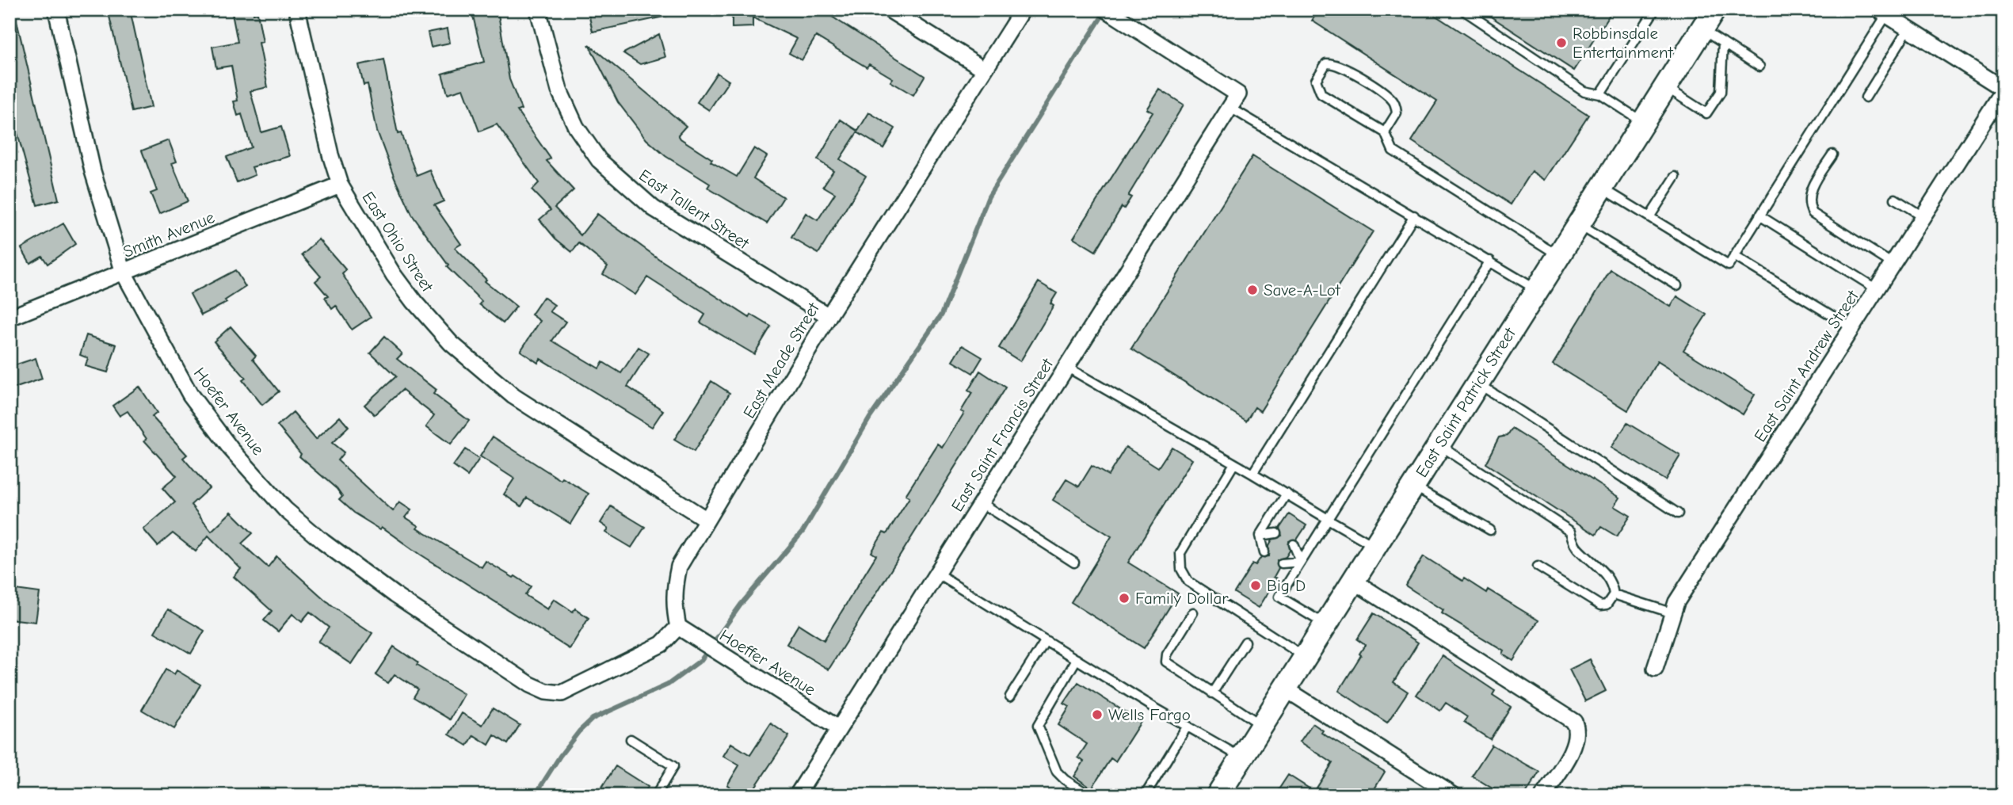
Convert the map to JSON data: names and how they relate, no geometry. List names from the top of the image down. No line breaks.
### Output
{"streets":{"main road":["East Saint Patrick Street"],"street":["East Tallent Street","Smith Avenue","East Ohio Street","East Meade Street","East Saint Andrew Street","Hoefer Avenue","East Saint Francis Street","Hoeffer Avenue"]},"crossings":[["East Tallent Street","East Meade Street"],["Smith Avenue","East Ohio Street"],["Smith Avenue","Hoefer Avenue"],["East Ohio Street","East Meade Street"],["East Meade Street","Hoefer Avenue"],["East Meade Street","Hoeffer Avenue"],["Hoefer Avenue","Hoeffer Avenue"],["East Saint Francis Street","Hoeffer Avenue"]],"places":["Robbinsdale Entertainment","Save-A-Lot","Big D","Family Dollar","Wells Fargo"]}
